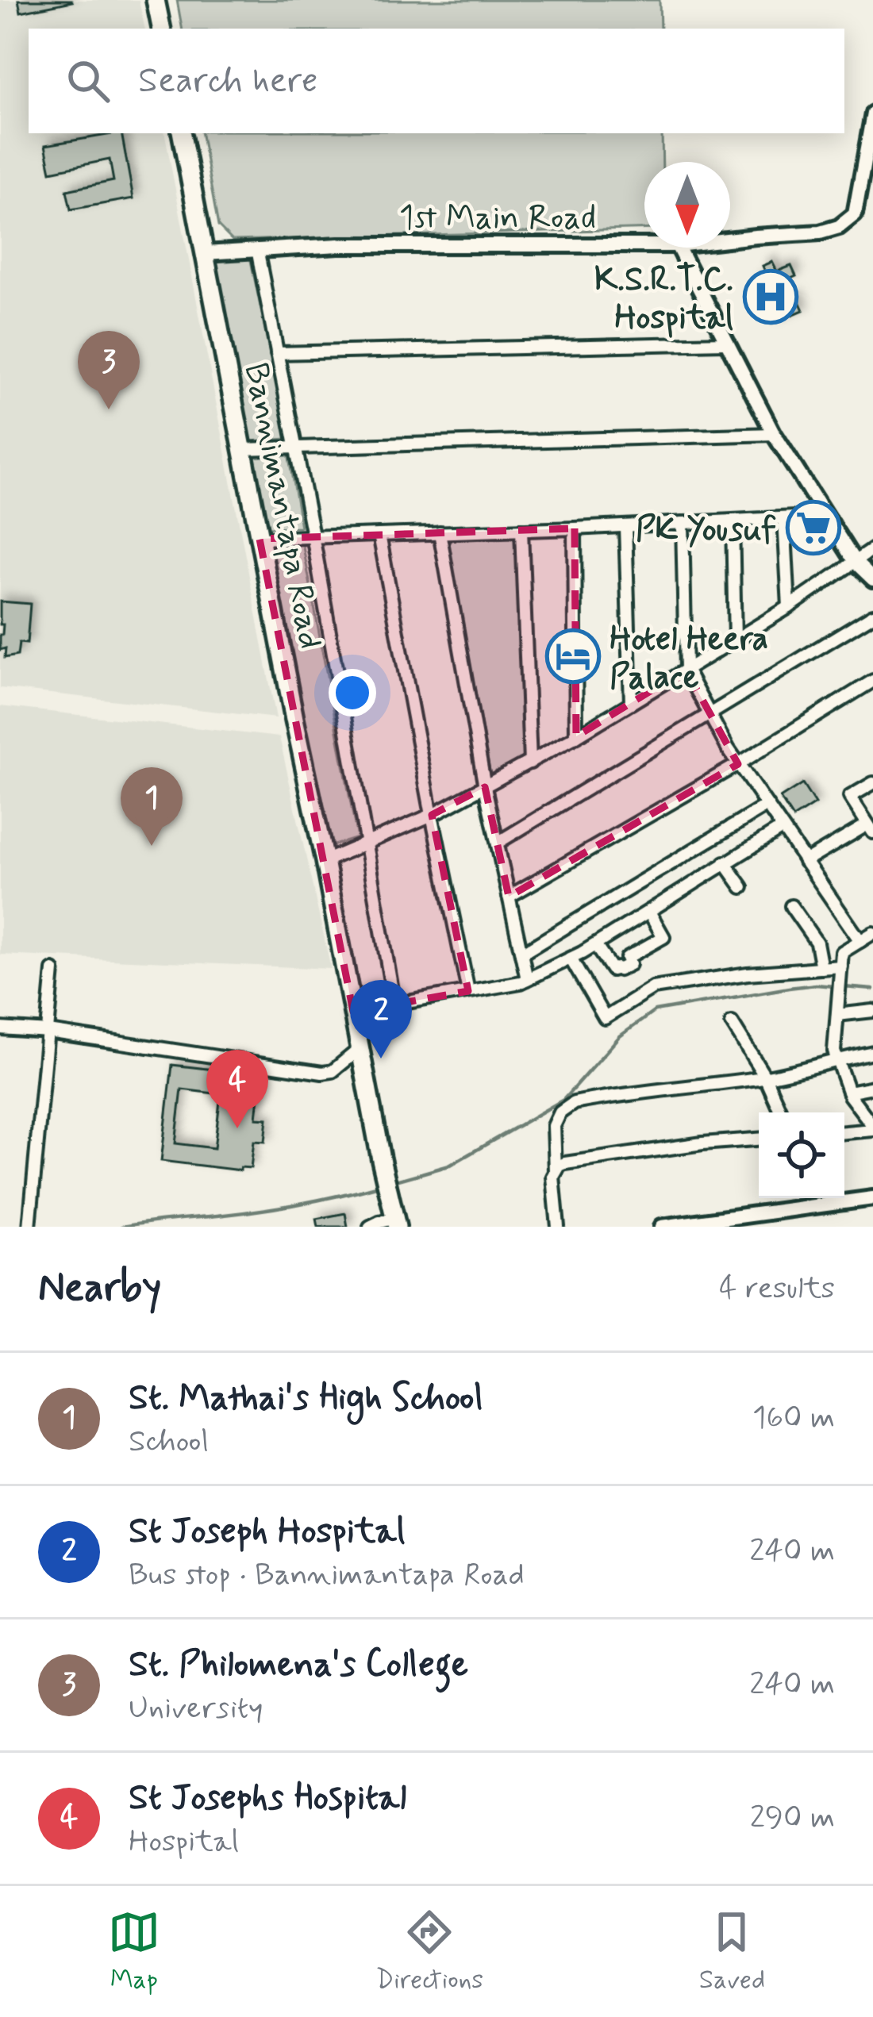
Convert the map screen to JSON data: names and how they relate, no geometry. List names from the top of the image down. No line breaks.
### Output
{"streets":{"main road":["Bannimantapa Road"],"street":["1st Main Road"]},"crossings":[["1st Main Road","Bannimantapa Road"]],"places":{"hospital":["K.S.R.T.C. Hospital"],"supermarket":["PK Yousuf"],"hotel":["Hotel Heera Palace"]},"north":"bottom","page":{"search":"Search here","pins":["3","1","2","4"],"heading":["Nearby","4 results"],"list":[{"mark":"1","name":"St. Mathai's High School","note":"School","value":"160 m"},{"mark":"2","name":"St Joseph Hospital","note":"Bus stop · Bannimantapa Road","value":"240 m"},{"mark":"3","name":"St. Philomena's College","note":"University","value":"240 m"},{"mark":"4","name":"St Josephs Hospital","note":"Hospital","value":"290 m"}],"nav":["Map","Directions","Saved"]}}
